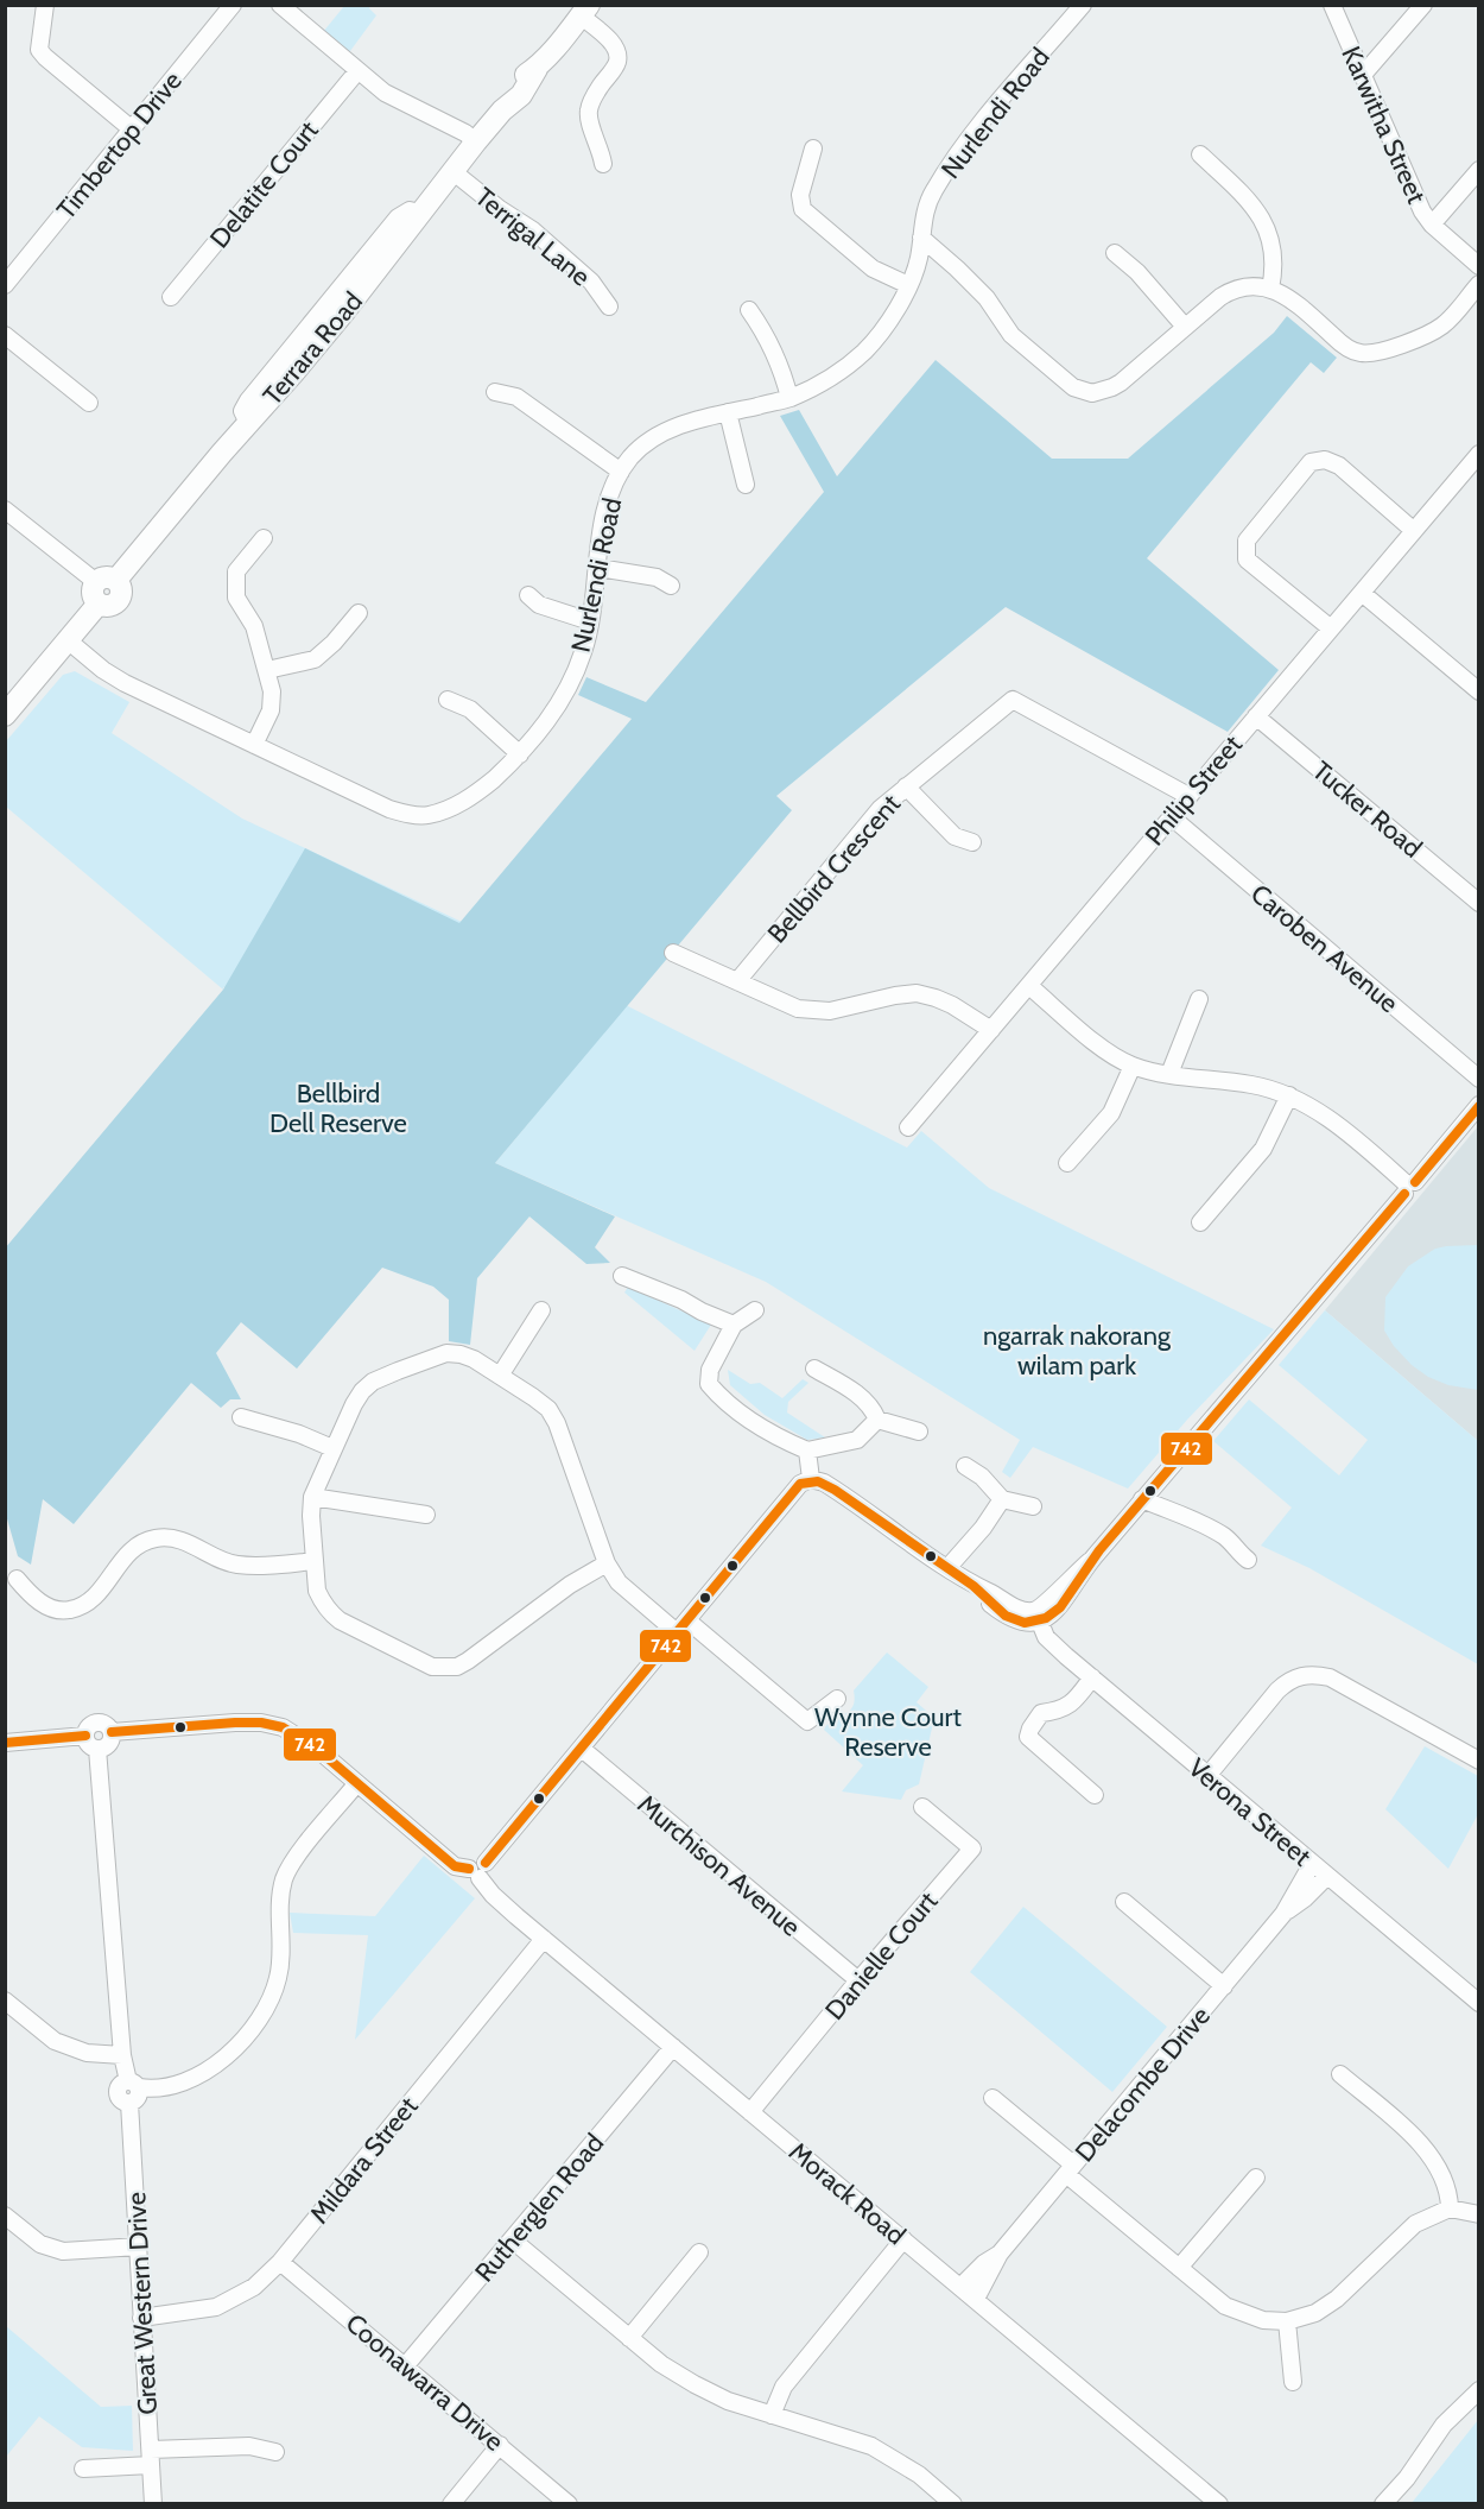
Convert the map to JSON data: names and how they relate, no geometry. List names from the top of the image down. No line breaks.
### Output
{"streets":{"main road":["Terrara Road"],"street":["Nurlendi Road","Karwitha Street","Timbertop Drive","Delatite Court","Terrigal Lane","Philip Street","Tucker Road","Bellbird Crescent","Caroben Avenue","Verona Street","Murchison Avenue","Danielle Court","Delacombe Drive","Mildara Street","Morack Road","Rutherglen Road","Great Western Drive","Coonawarra Drive"]},"crossings":[["Terrigal Lane","Terrara Road"],["Philip Street","Tucker Road"],["Philip Street","Bellbird Crescent"],["Philip Street","Caroben Avenue"],["Verona Street","Delacombe Drive"],["Murchison Avenue","Danielle Court"],["Danielle Court","Morack Road"],["Delacombe Drive","Morack Road"],["Mildara Street","Morack Road"],["Mildara Street","Great Western Drive"],["Mildara Street","Coonawarra Drive"],["Morack Road","Rutherglen Road"],["Rutherglen Road","Coonawarra Drive"]],"parks":["Bellbird Dell Reserve","ngarrak nakorang wilam park","Wynne Court Reserve"],"lines":["transit line 742"]}
